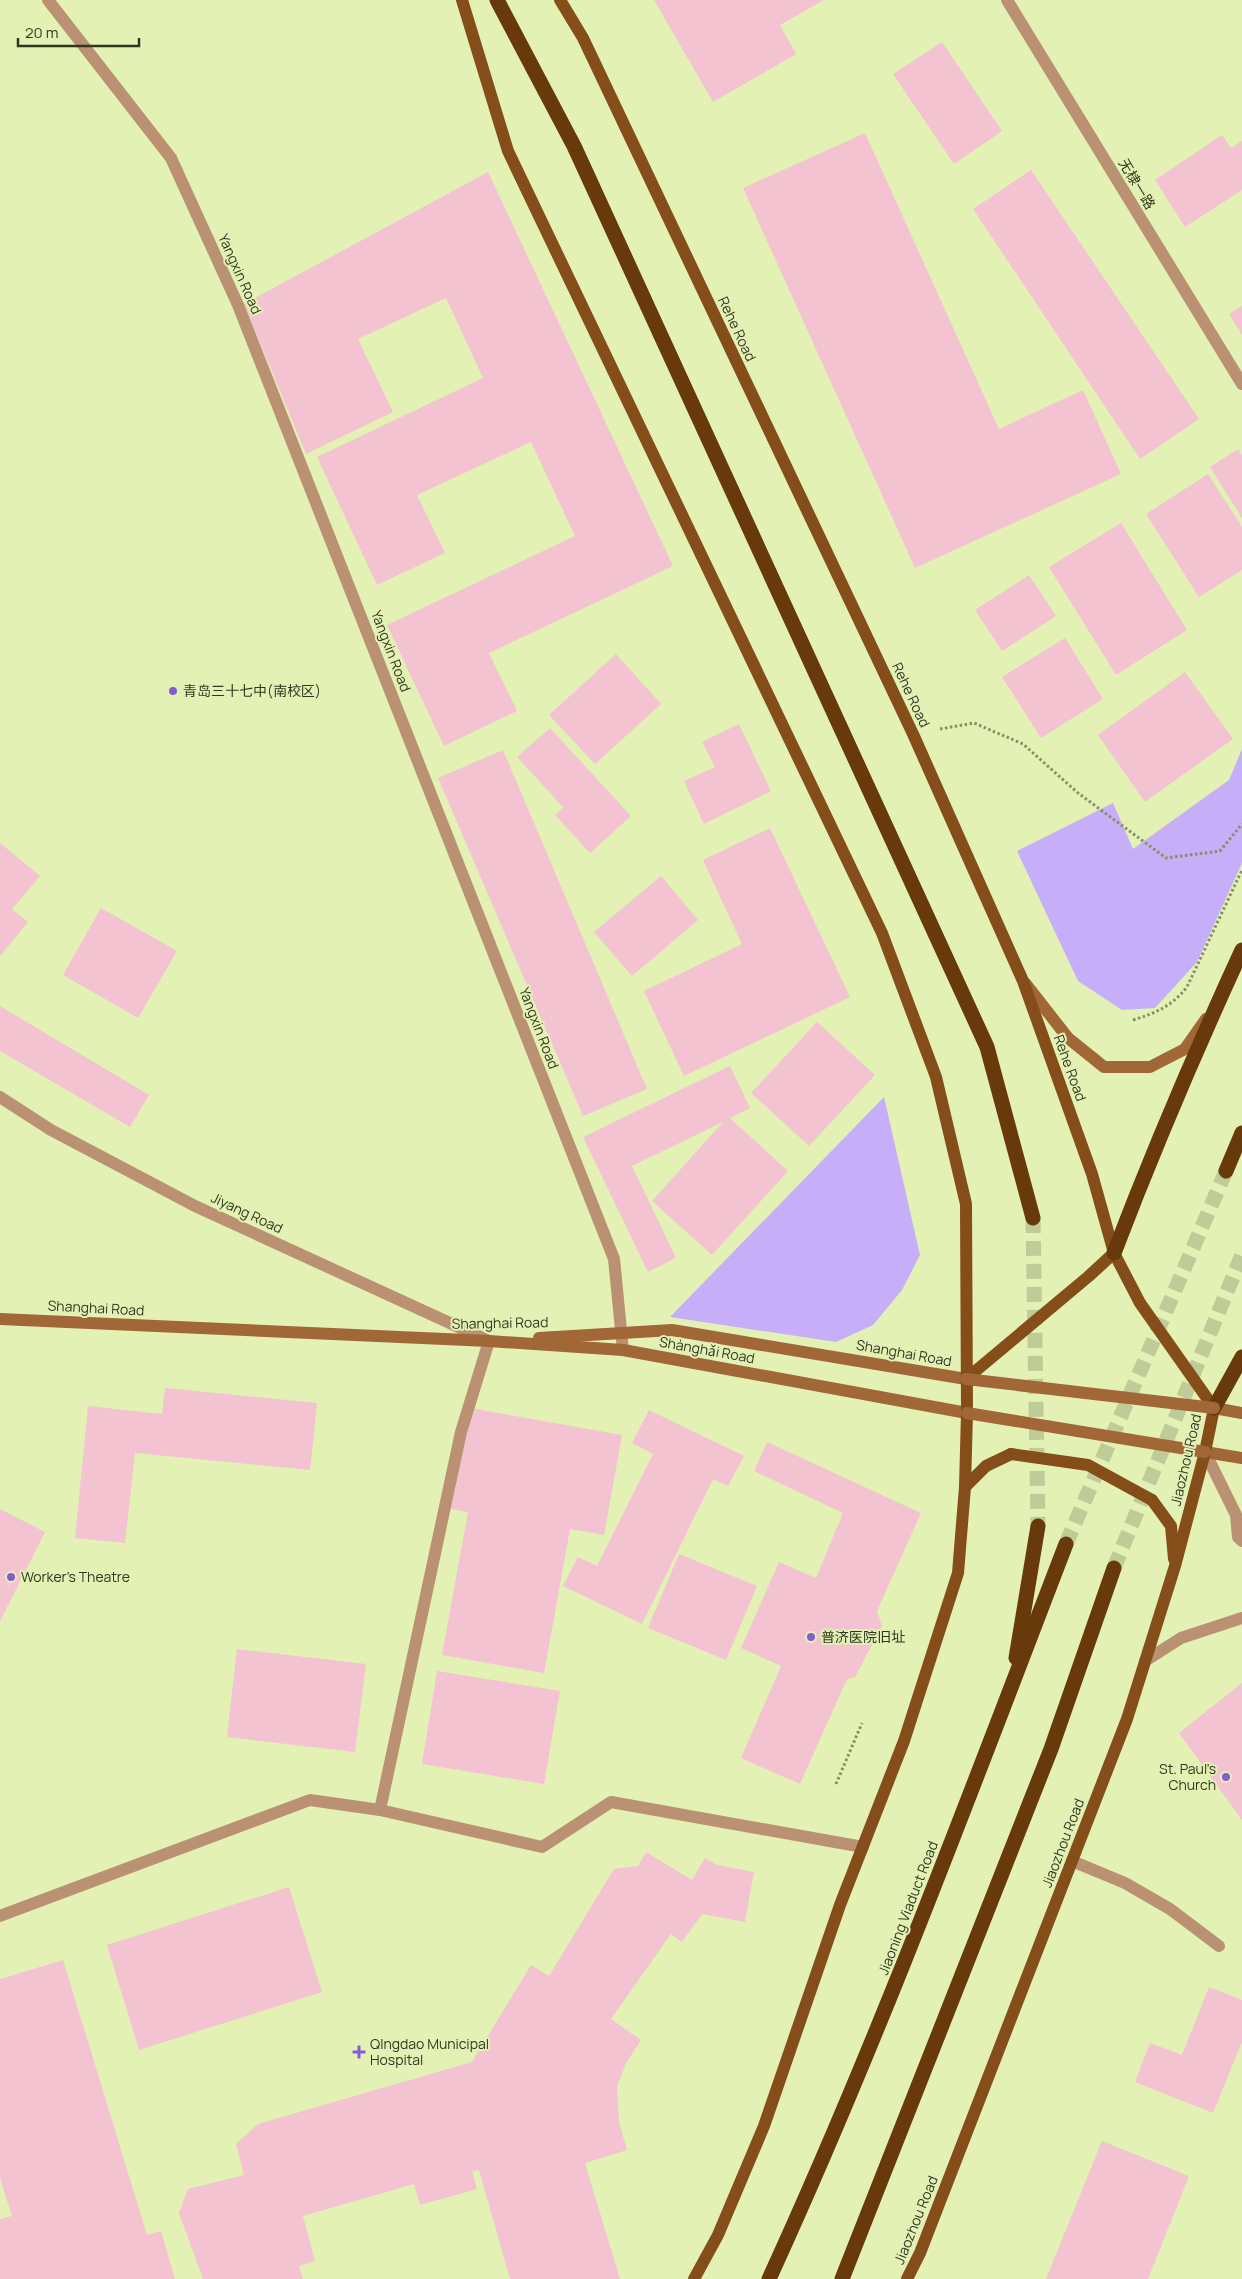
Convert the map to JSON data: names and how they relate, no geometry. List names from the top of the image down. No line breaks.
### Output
{"streets":{"highway":["Jiaoning Viaduct Road"],"main road":["Rehe Road","Jiaozhou Road"],"street":["无棣一路","Yangxin Road","Jiyang Road","Shanghai Road"]},"crossings":[["Yangxin Road","Shanghai Road"],["Rehe Road","Shanghai Road"],["Rehe Road","Jiaozhou Road"],["Jiyang Road","Shanghai Road"],["Shanghai Road","Jiaozhou Road"]],"places":{"other":["青岛三十七中(南校区)","Worker's Theatre","普济医院旧址","St. Paul's Church"],"health":["QIngdao Municipal Hospital"]},"scale_bar":"20 m"}
